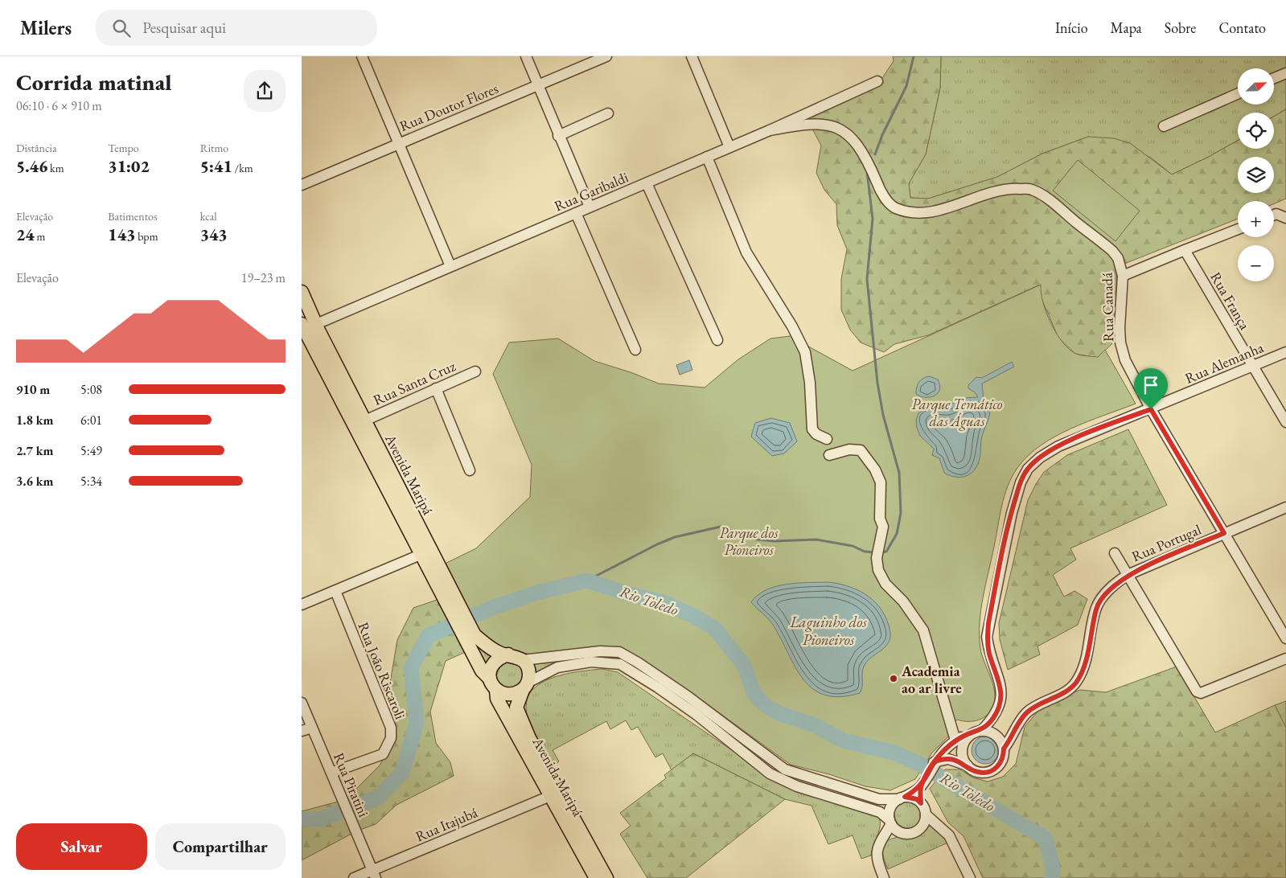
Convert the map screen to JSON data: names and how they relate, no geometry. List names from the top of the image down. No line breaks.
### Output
{"streets":{"main road":["Avenida Maripá"],"street":["Rua Doutor Flores","Rua Garibaldi","Rua França","Rua Canadá","Rua Alemanha","Rua Santa Cruz","Rua Portugal","Rua João Riscaroli","Rua Piratini","Rua Itajubá"]},"crossings":[["Rua Garibaldi","Rua Canadá"],["Rua Garibaldi","Avenida Maripá"],["Rua França","Rua Alemanha"],["Rua Canadá","Rua Alemanha"],["Rua Canadá","Rua Portugal"],["Rua Alemanha","Rua Portugal"],["Rua Santa Cruz","Avenida Maripá"],["Avenida Maripá","Rua Itajubá"],["Rua João Riscaroli","Rua Piratini"],["Rua Piratini","Rua Itajubá"]],"water":["Rio Toledo","Laguinho dos Pioneiros"],"parks":["Parque Temático das Águas","Parque dos Pioneiros"],"places":["Academia ao ar livre"],"north":"top right","page":{"header":"Milers","search":"Pesquisar aqui","nav":["Início","Mapa","Sobre","Contato"],"heading":["Corrida matinal","06:10 · 6 × 910 m"],"map_buttons":["+","−"],"stats":[["Distância","5.46 km"],["Tempo","31:02"],["Ritmo","5:41 /km"],["Elevação","24 m"],["Batimentos","143 bpm"],["kcal","343"]],"chart":["Elevação","19–23 m"],"list":[{"name":"910 m","note":"5:08"},{"name":"1.8 km","note":"6:01"},{"name":"2.7 km","note":"5:49"},{"name":"3.6 km","note":"5:34"}],"buttons":["Salvar","Compartilhar"]}}
